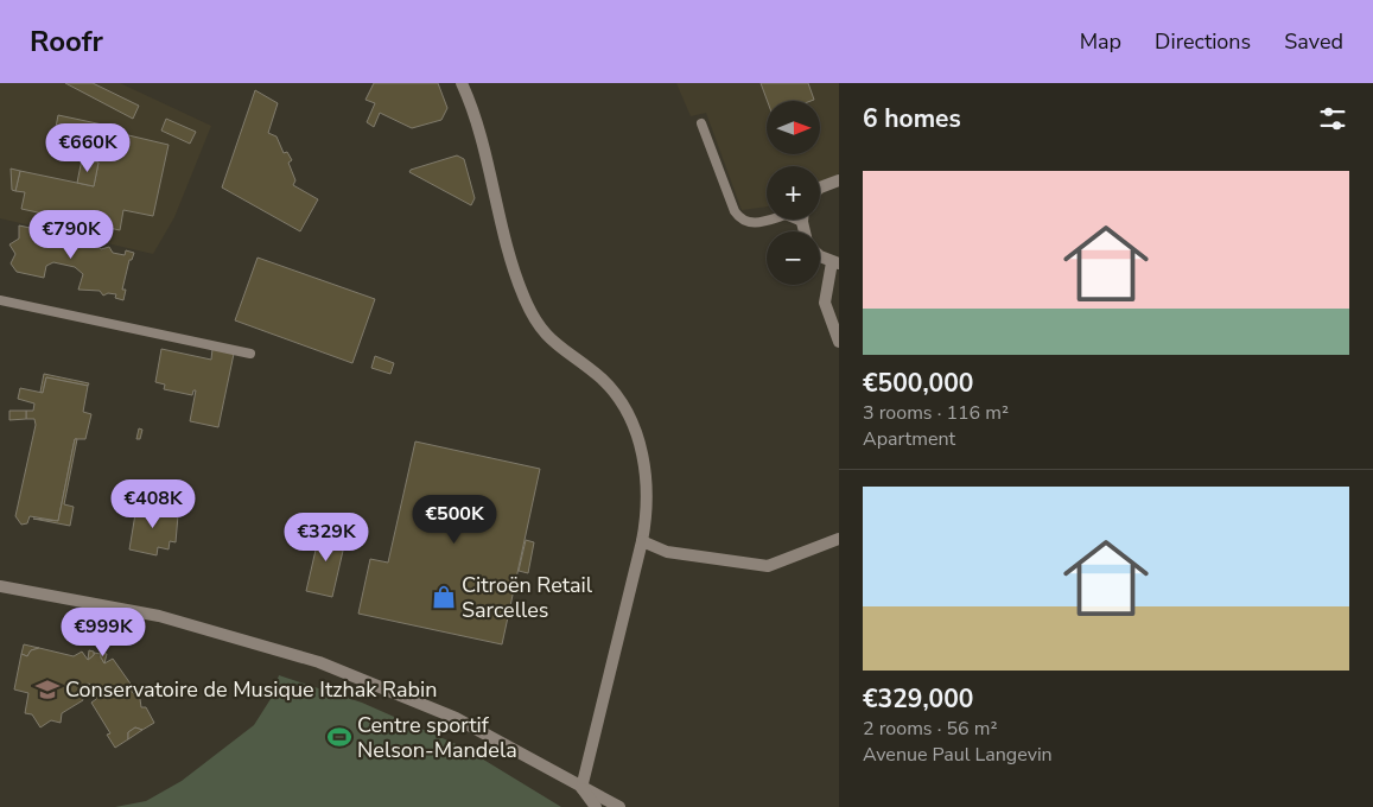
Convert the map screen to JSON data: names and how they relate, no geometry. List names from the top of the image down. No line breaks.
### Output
{"places":{"shop":["Citroën Retail Sarcelles"],"school or university":["Conservatoire de Musique Itzhak Rabin"],"sports":["Centre sportif Nelson-Mandela"]},"north":"right","page":{"header":"Roofr","nav":["Map","Directions","Saved"],"heading":"6 homes","map_buttons":["+","−"],"price":["€660K","€790K","€408K","€500K","€329K","€999K"],"list":[{"name":"€500,000","note":"3 rooms · 116 m² · Apartment"},{"name":"€329,000","note":"2 rooms · 56 m² · Avenue Paul Langevin"}]}}
